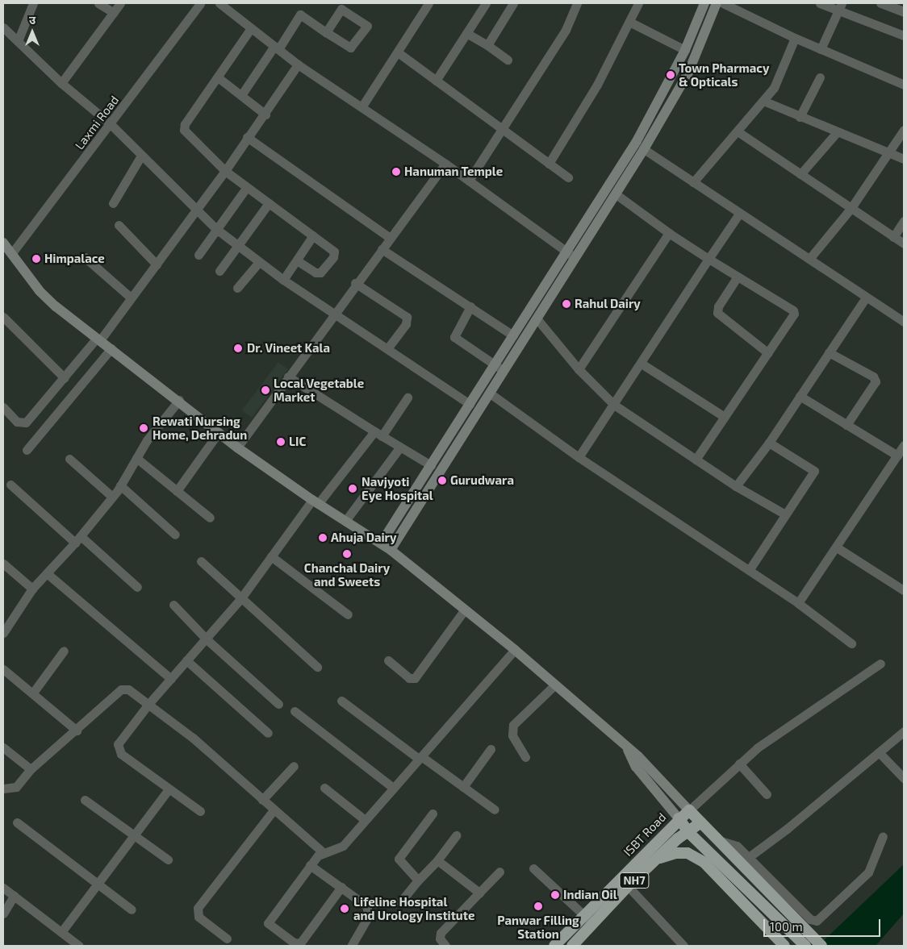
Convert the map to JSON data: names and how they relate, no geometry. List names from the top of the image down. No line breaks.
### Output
{"streets":{"highway":["ISBT Road","NH7"],"street":["Laxmi Road"]},"places":["Town Pharmacy & Opticals","Hanuman Temple","Himpalace","Rahul Dairy","Dr. Vineet Kala","Local Vegetable Market","Rewati Nursing Home, Dehradun","LIC","Gurudwara","Navjyoti Eye Hospital","Ahuja Dairy","Chanchal Dairy and Sweets","Indian Oil","Panwar Filling Station","Lifeline Hospital and Urology Institute"],"scale_bar":"100 m","north":"top"}
